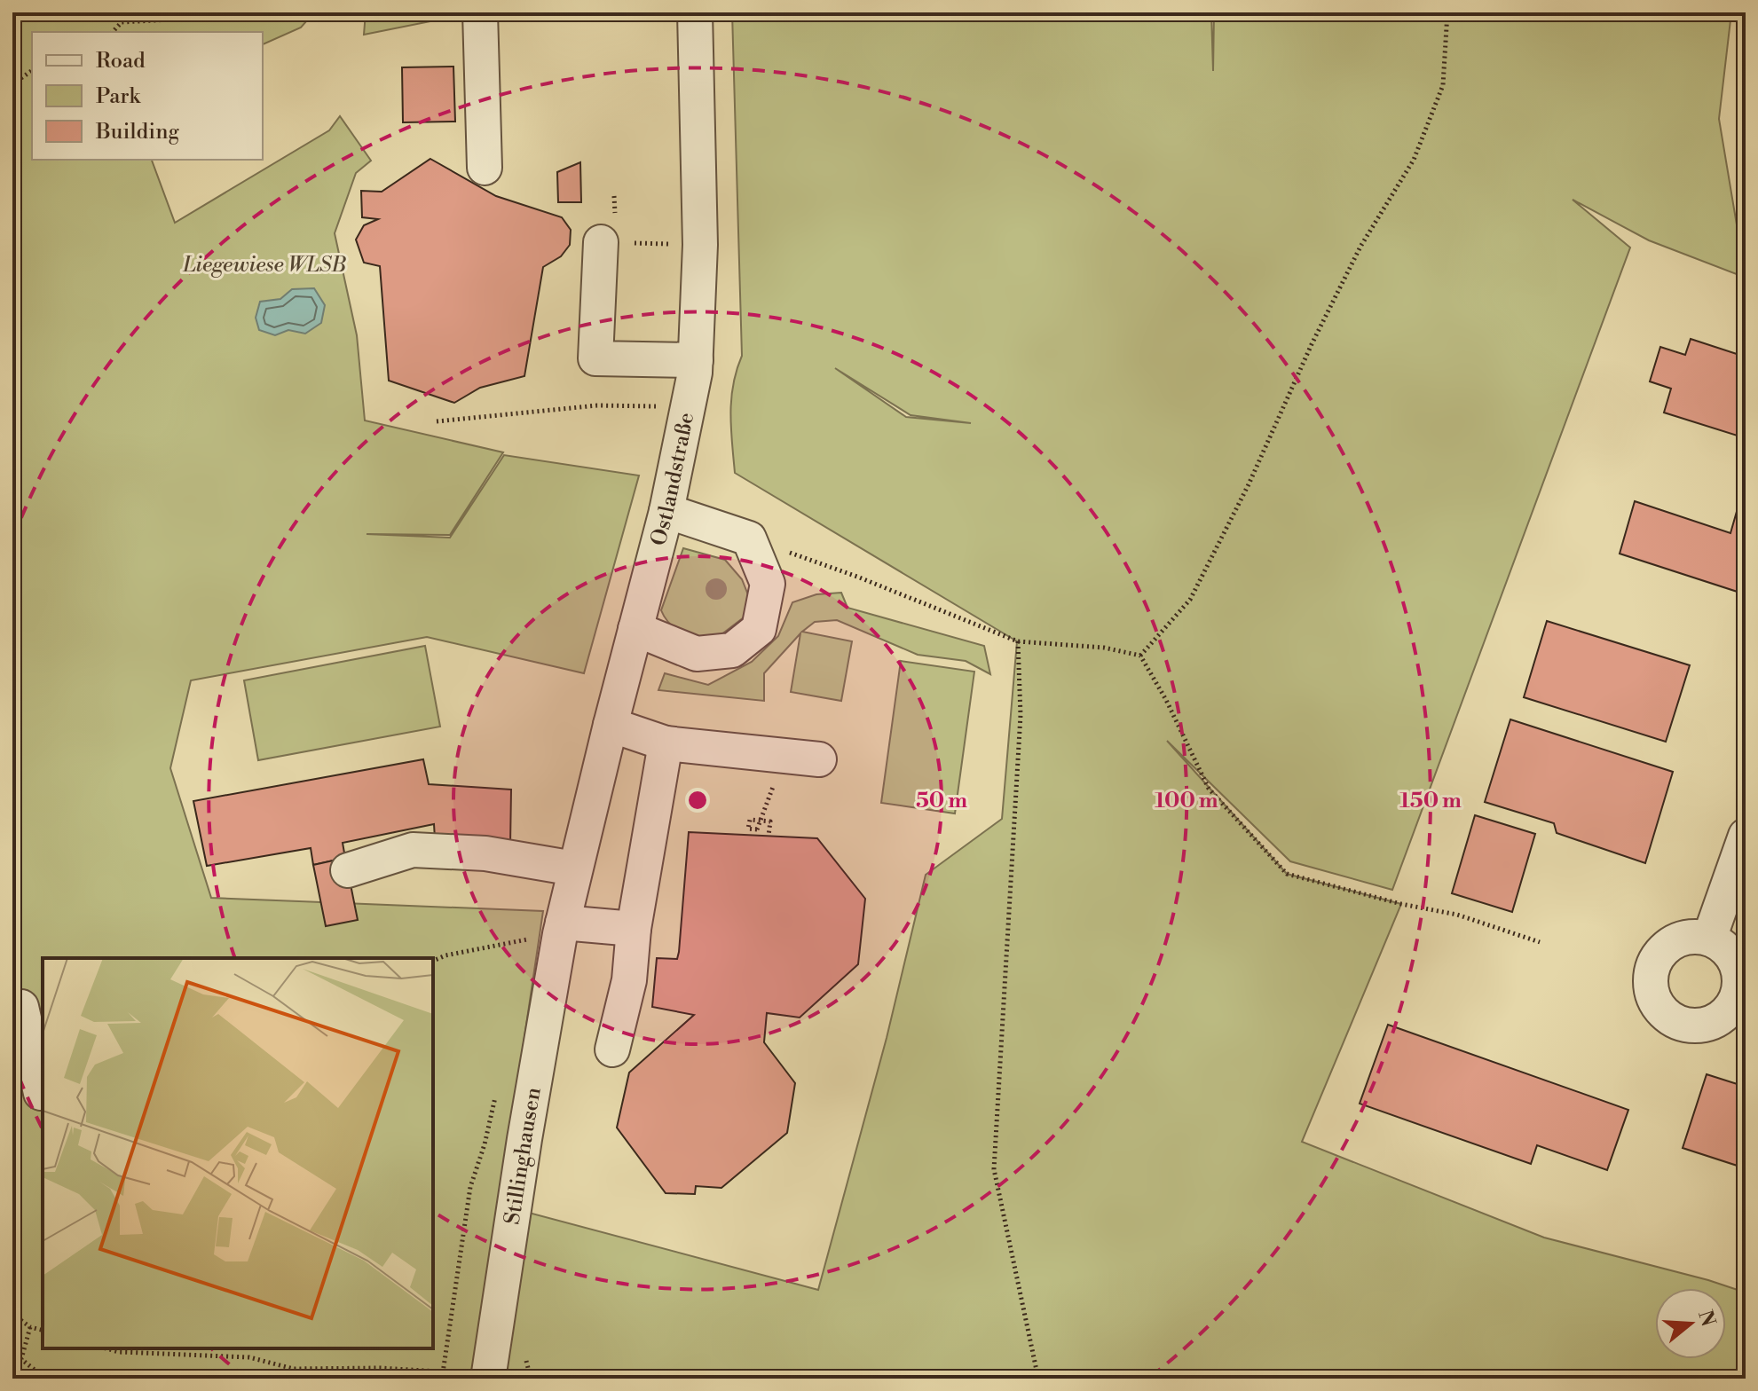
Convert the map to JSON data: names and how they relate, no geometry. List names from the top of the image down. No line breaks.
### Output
{"streets":{"street":["Ostlandstraße","Stillinghausen"]},"crossings":[["Ostlandstraße","Stillinghausen"]],"parks":["Liegewiese WLSB"],"legend":["Road","Park","Building"],"north":"right","rings":["50 m","100 m","150 m"]}
